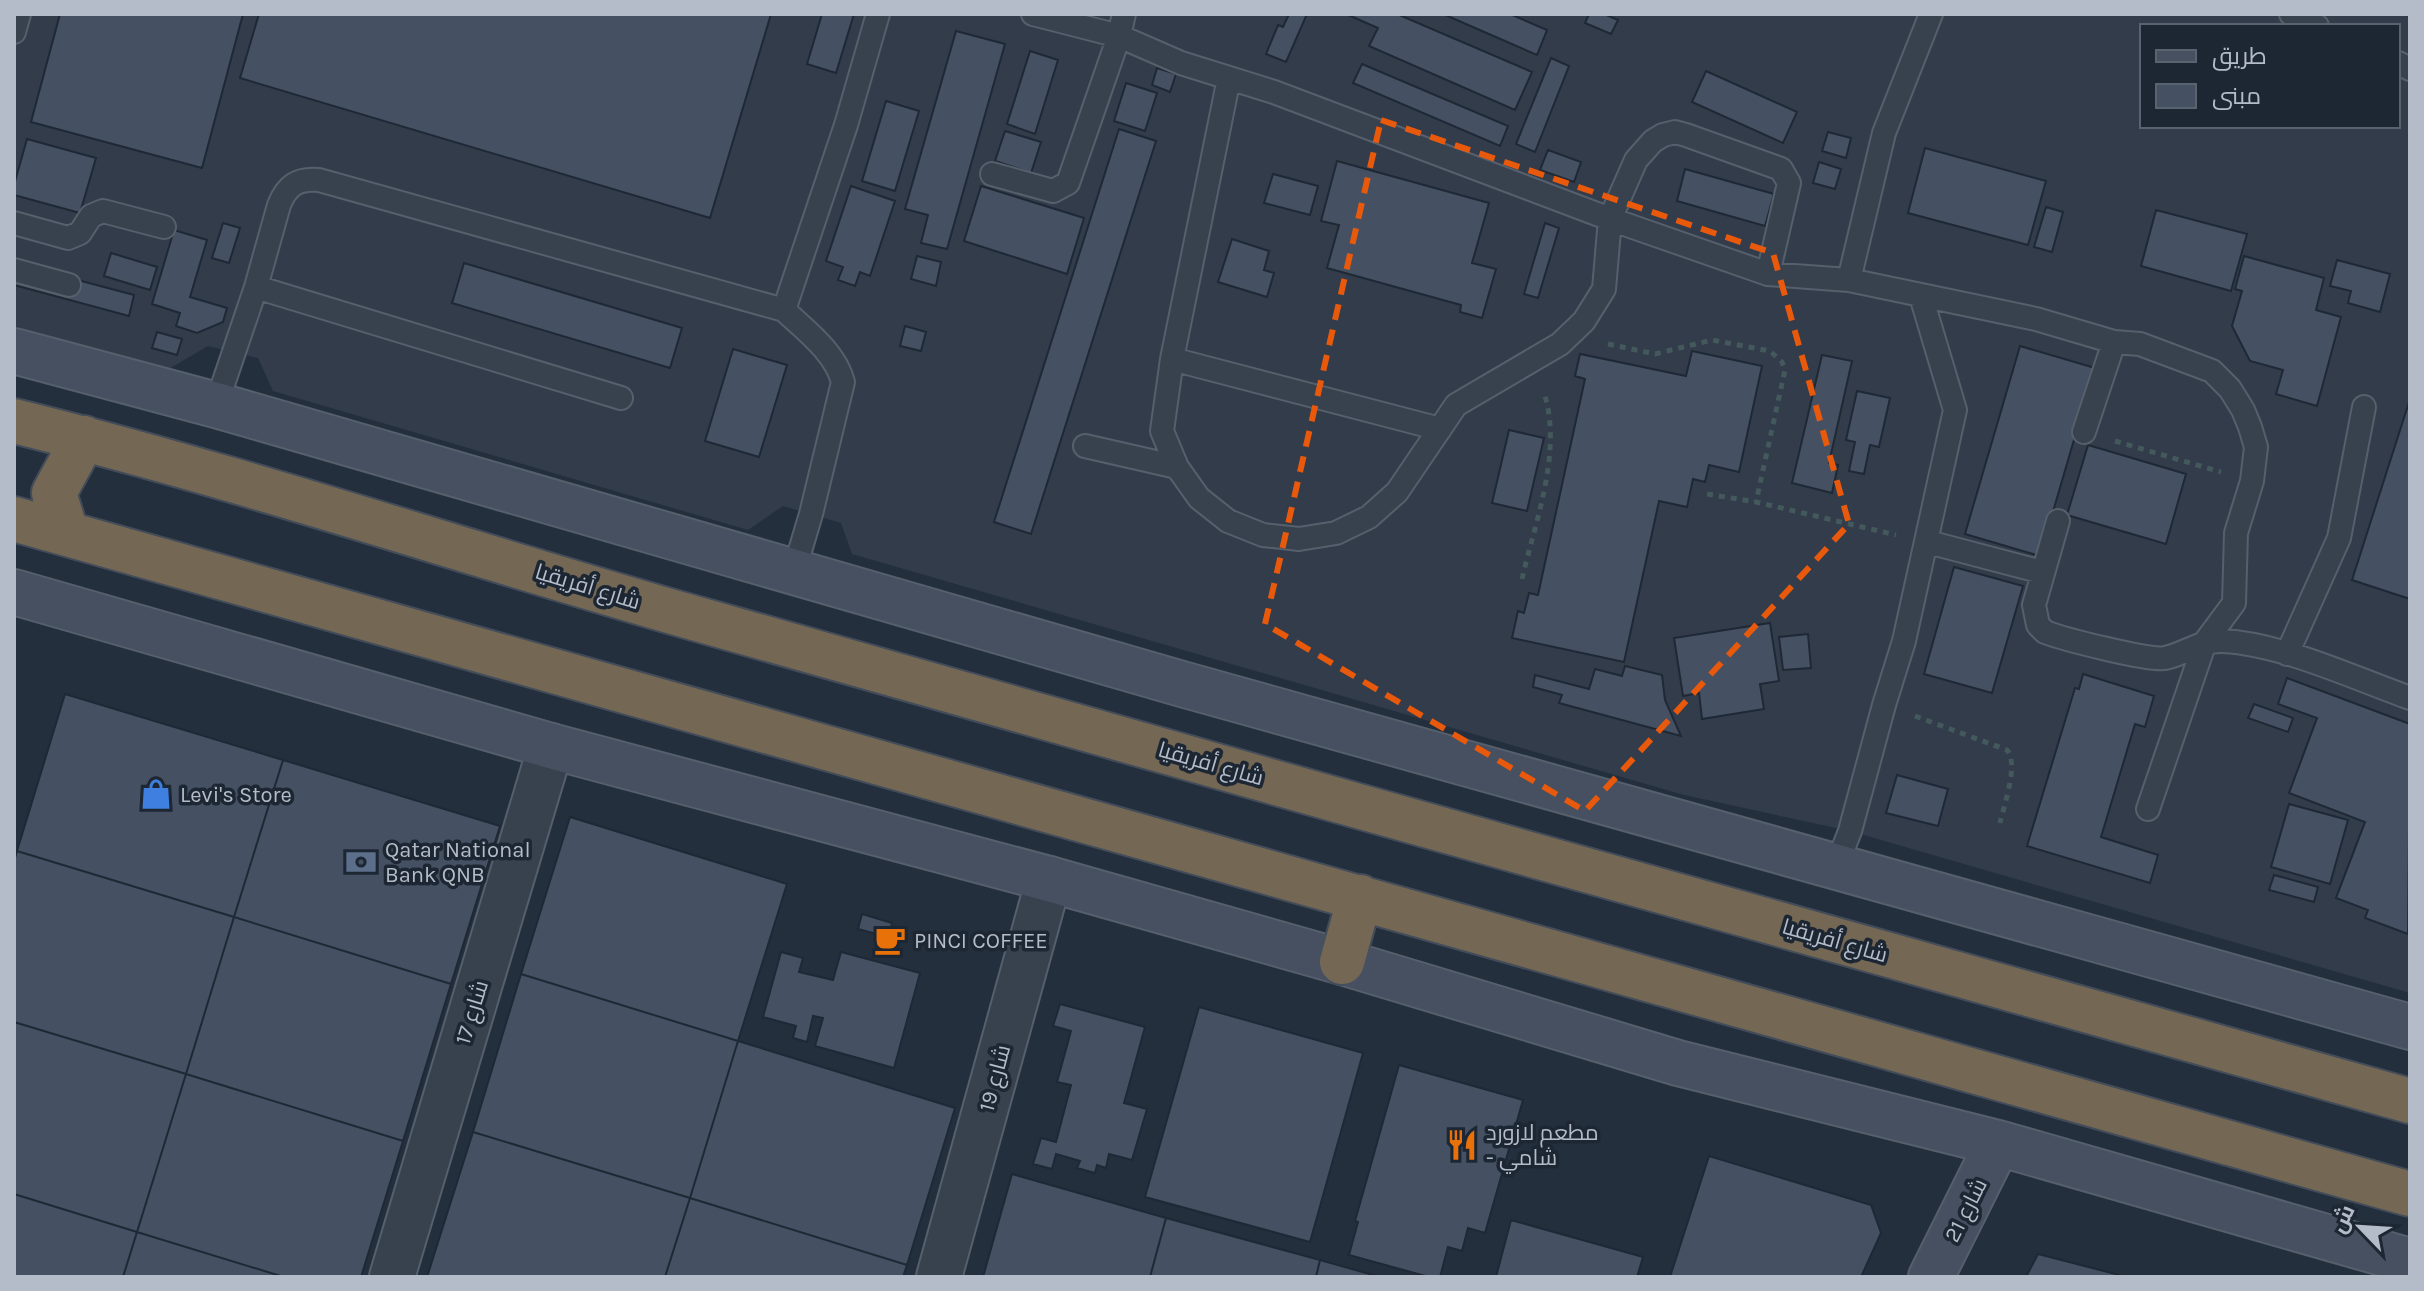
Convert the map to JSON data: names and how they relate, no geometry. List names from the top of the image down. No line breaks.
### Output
{"streets":{"highway":["شارع أفريقيا"],"street":["شارع 17","شارع 19","شارع 21"]},"places":{"shop":["Levi's Store"],"bank":["Qatar National Bank QNB"],"cafe":["PINCI COFFEE"],"restaurant":["مطعم لازورد - شامي"]},"legend":["طريق","مبنى"],"north":"top left"}
